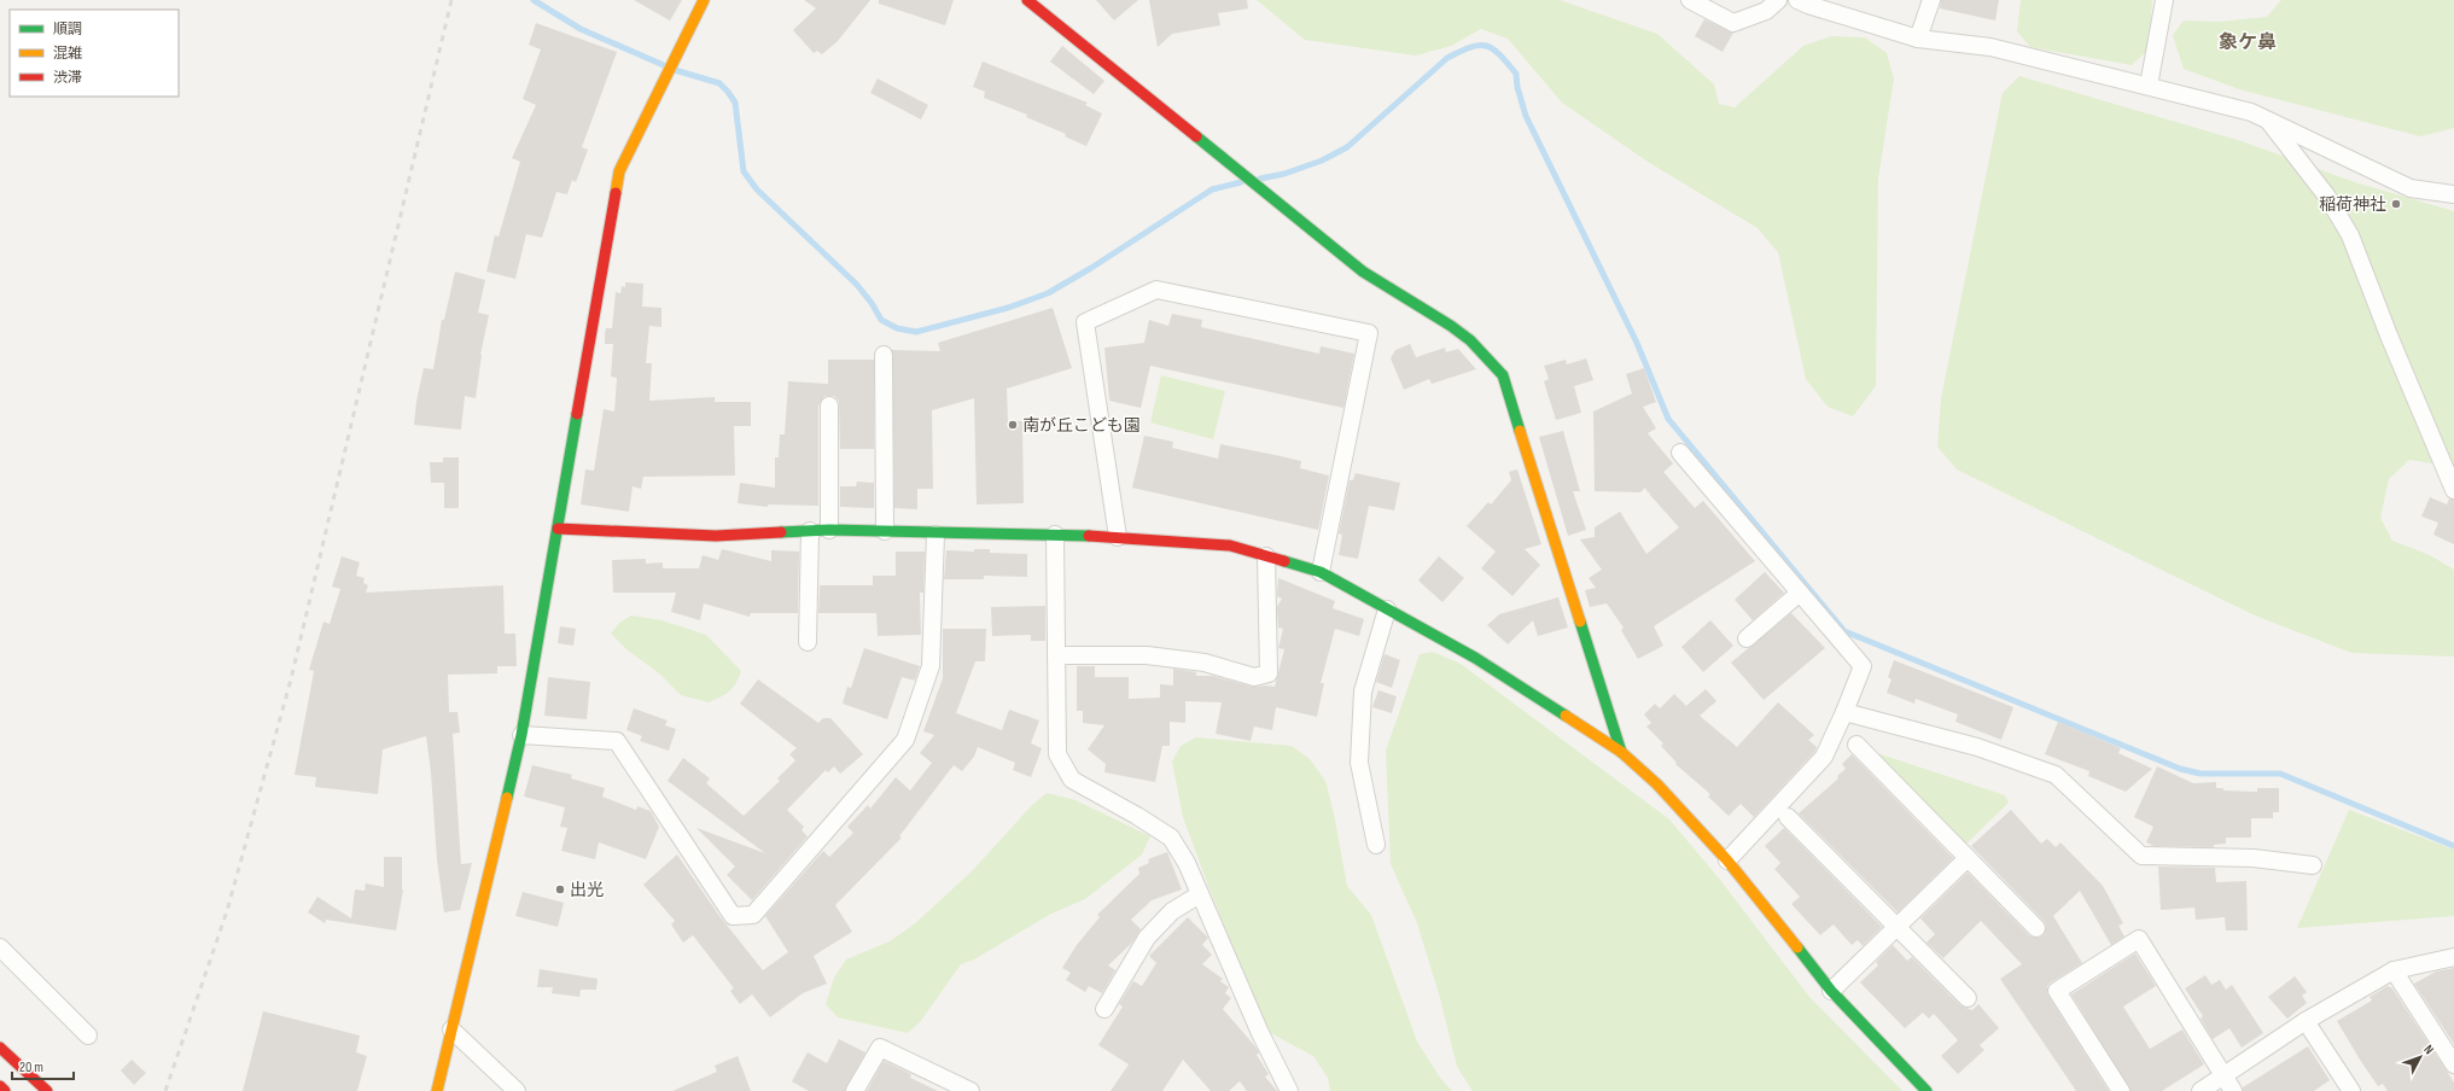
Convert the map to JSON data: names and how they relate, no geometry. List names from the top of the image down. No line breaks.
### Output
{"districts":["象ケ鼻"],"places":["稲荷神社","南が丘こども園","出光"],"legend":["順調","混雑","渋滞"],"scale_bar":"20 m","north":"top right"}
